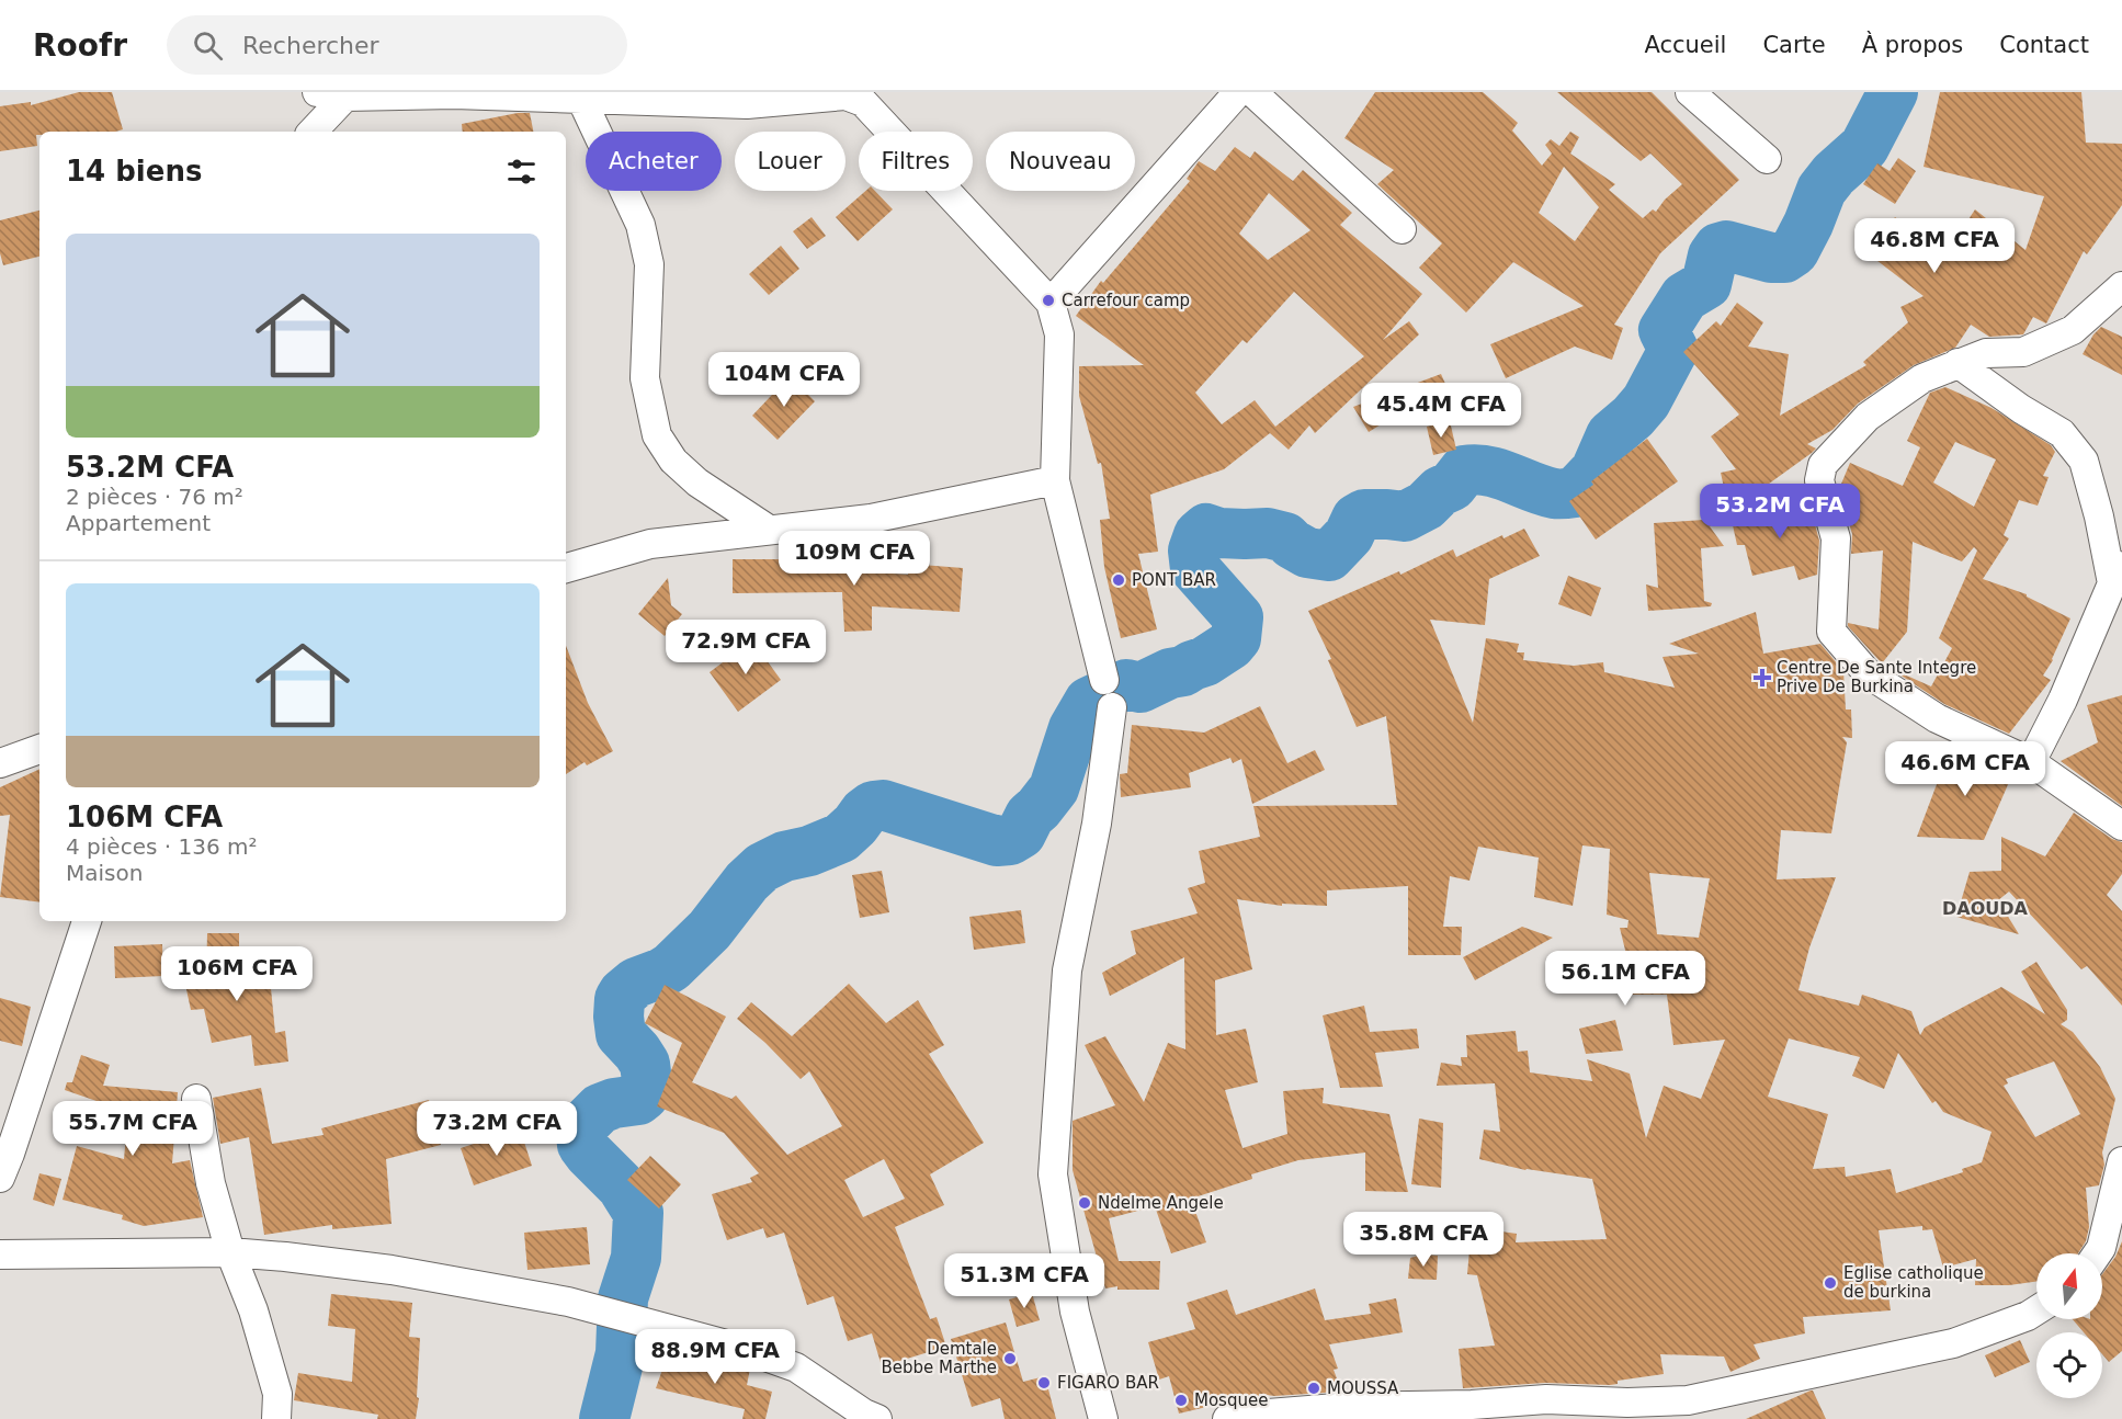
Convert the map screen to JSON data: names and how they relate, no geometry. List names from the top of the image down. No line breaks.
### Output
{"districts":["DAOUDA"],"places":{"other":["Carrefour camp","PONT BAR","Ndelme Angele","Eglise catholique de burkina","Demtale Bebbe Marthe","FIGARO BAR","MOUSSA","Mosquee"],"health":["Centre De Sante Integre Prive De Burkina"]},"north":"top","page":{"header":"Roofr","search":"Rechercher","nav":["Accueil","Carte","À propos","Contact"],"chip":["Acheter","Louer","Filtres","Nouveau"],"heading":"14 biens","list":[{"name":"53.2M CFA","note":"2 pièces · 76 m² · Appartement"},{"name":"106M CFA","note":"4 pièces · 136 m² · Maison"}],"price":["46.8M CFA","104M CFA","45.4M CFA","53.2M CFA","109M CFA","72.9M CFA","46.6M CFA","106M CFA","56.1M CFA","55.7M CFA","73.2M CFA","35.8M CFA","51.3M CFA","88.9M CFA"]}}
